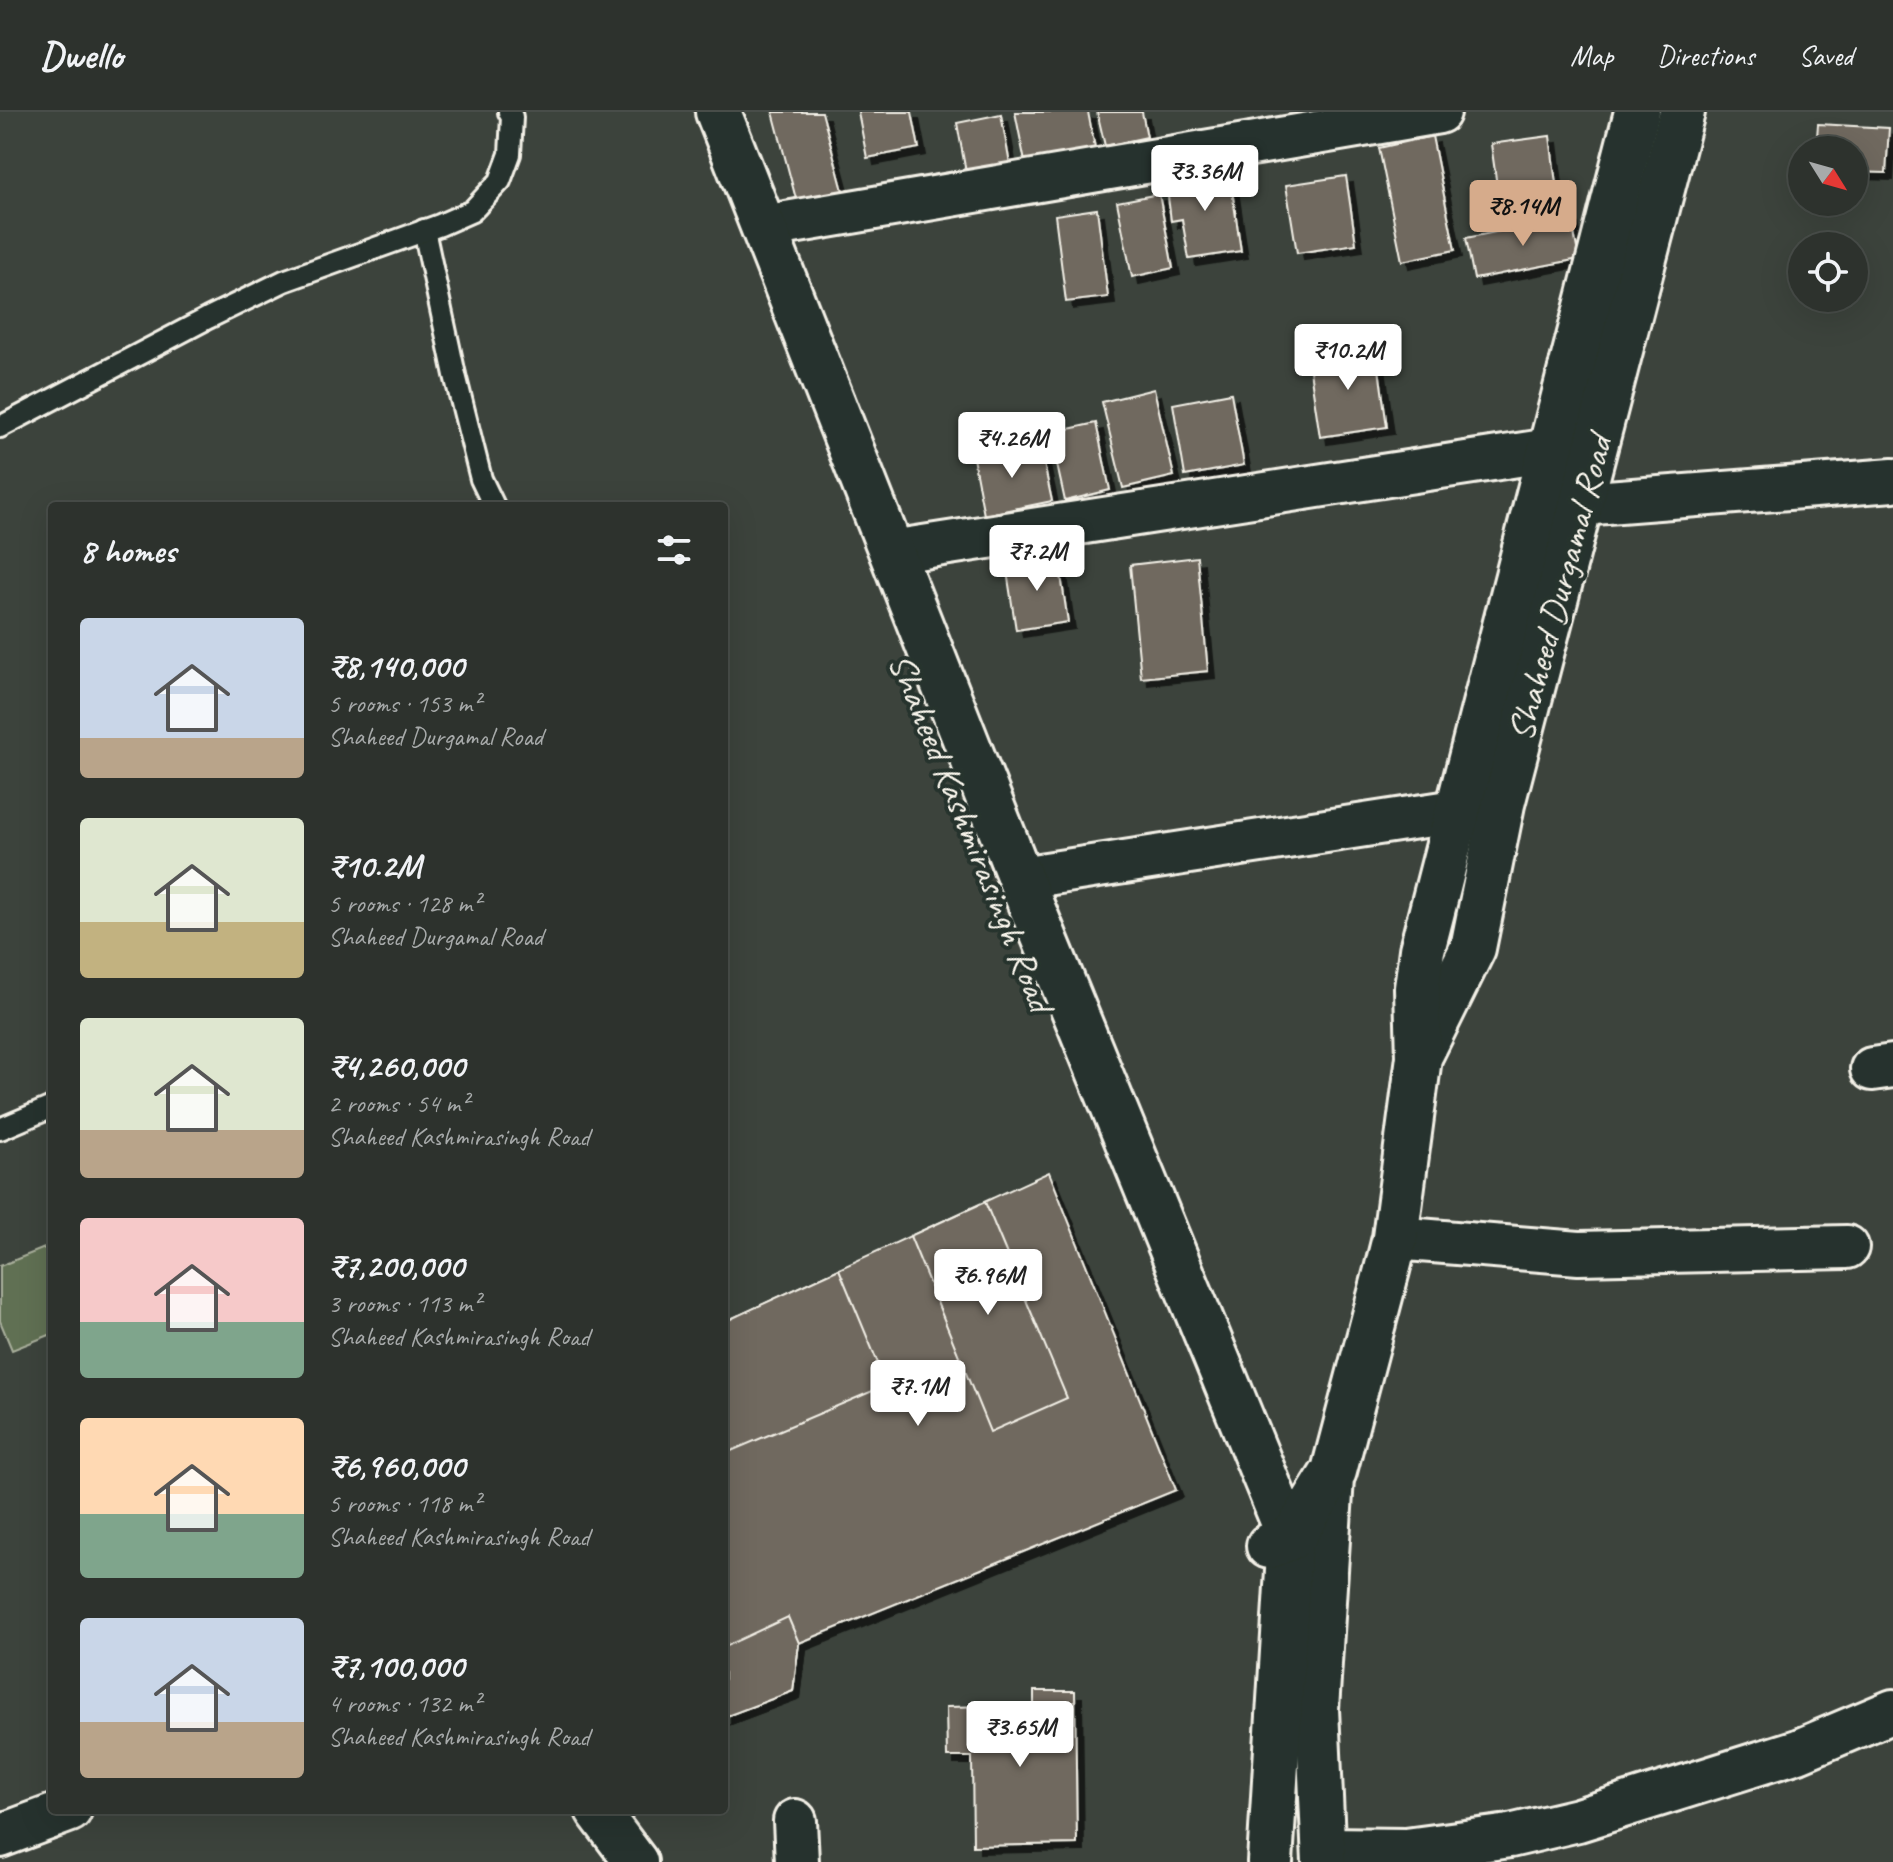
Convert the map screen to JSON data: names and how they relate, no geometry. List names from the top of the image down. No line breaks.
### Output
{"streets":{"street":["Shaheed Durgamal Road","Shaheed Kashmirasingh Road"]},"crossings":[["Shaheed Durgamal Road","Shaheed Kashmirasingh Road"]],"north":"bottom right","page":{"header":"Dwello","nav":["Map","Directions","Saved"],"price":["₹3.36M","₹8.14M","₹10.2M","₹4.26M","₹7.2M","₹6.96M","₹7.1M","₹3.65M"],"heading":"8 homes","list":[{"name":"₹8,140,000","note":"5 rooms · 153 m² · Shaheed Durgamal Road"},{"name":"₹10.2M","note":"5 rooms · 128 m² · Shaheed Durgamal Road"},{"name":"₹4,260,000","note":"2 rooms · 54 m² · Shaheed Kashmirasingh Road"},{"name":"₹7,200,000","note":"3 rooms · 113 m² · Shaheed Kashmirasingh Road"},{"name":"₹6,960,000","note":"5 rooms · 118 m² · Shaheed Kashmirasingh Road"},{"name":"₹7,100,000","note":"4 rooms · 132 m² · Shaheed Kashmirasingh Road"}]}}
